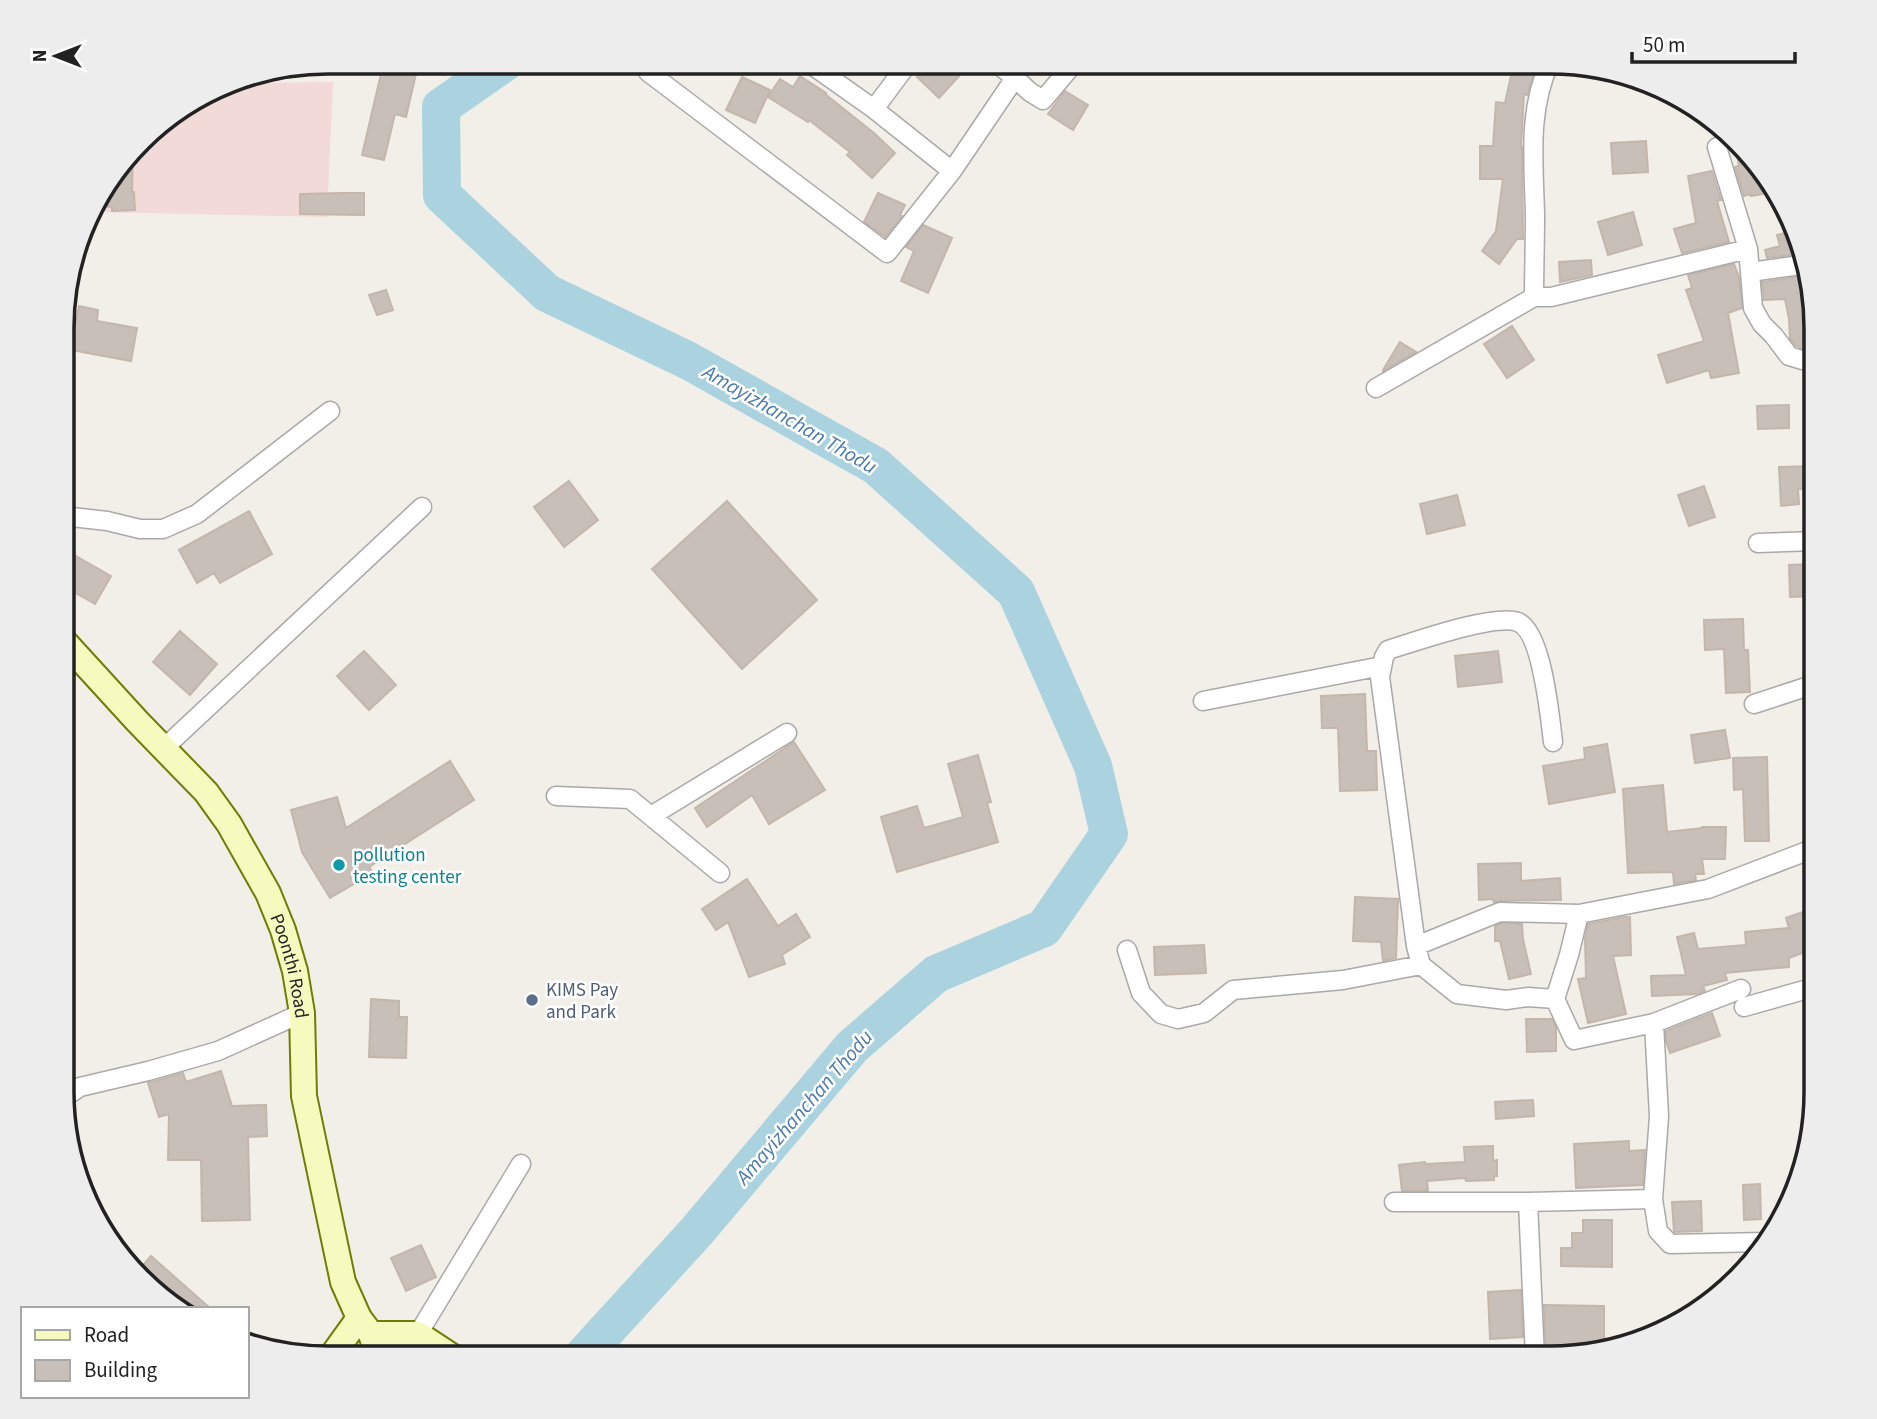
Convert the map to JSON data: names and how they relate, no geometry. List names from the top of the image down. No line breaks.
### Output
{"streets":{"main road":["Poonthi Road"]},"water":["Amayizhanchan Thodu"],"places":["pollution testing center","KIMS Pay and Park"],"legend":["Road","Building"],"scale_bar":"50 m","north":"left"}
